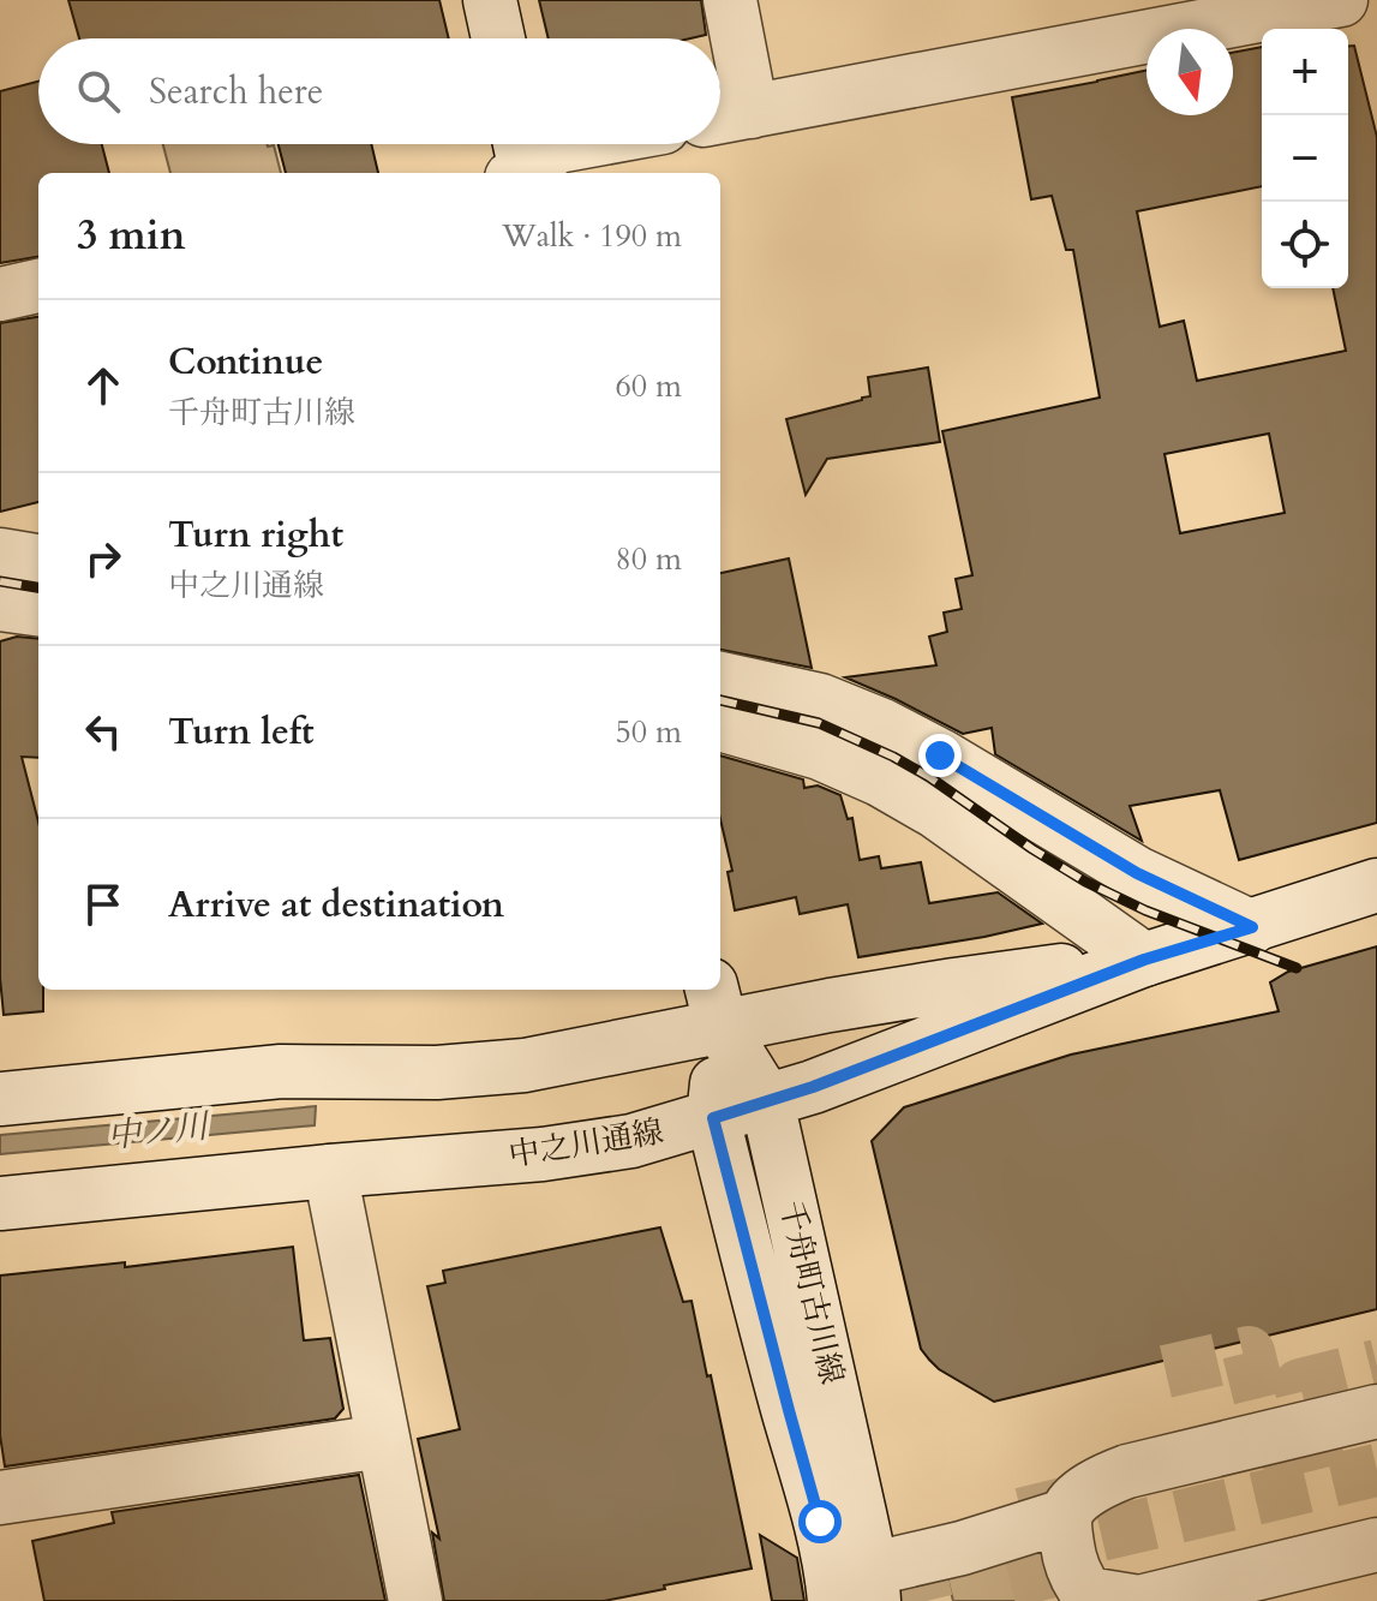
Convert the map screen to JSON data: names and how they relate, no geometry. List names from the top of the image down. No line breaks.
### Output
{"streets":{"street":["中之川通線","千舟町古川線"]},"crossings":[["中之川通線","千舟町古川線"]],"water":["中ノ川"],"north":"bottom","page":{"map_buttons":["+","−"],"search":"Search here","heading":["3 min","Walk · 190 m"],"list":[["Continue","千舟町古川線","60 m"],["Turn right","中之川通線","80 m"],["Turn left","50 m"],"Arrive at destination"]}}
